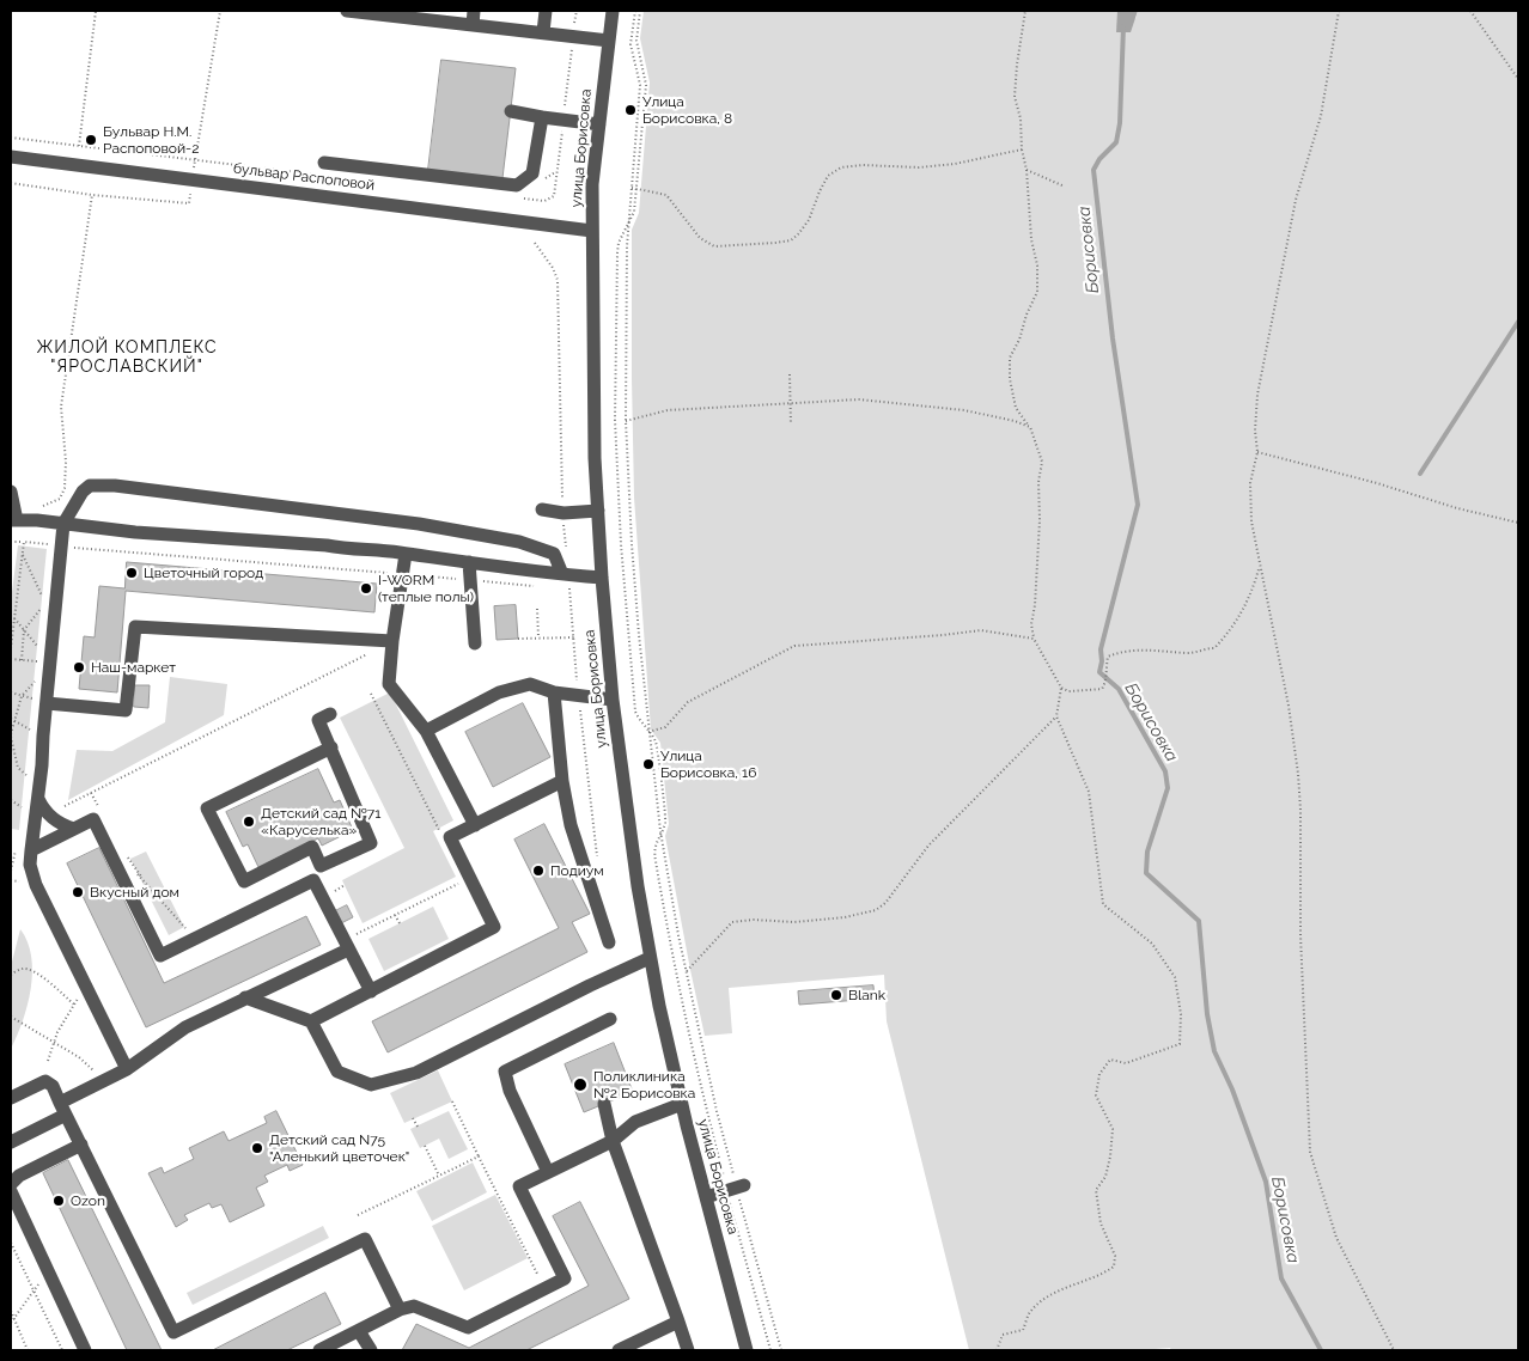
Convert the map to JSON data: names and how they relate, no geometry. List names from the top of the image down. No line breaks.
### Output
{"streets":{"street":["улица Борисовка","бульвар Распоповой"]},"crossings":[["улица Борисовка","бульвар Распоповой"]],"districts":["ЖИЛОЙ КОМПЛЕКС \"ЯРОСЛАВСКИЙ\""],"water":["Борисовка"],"places":["Улица Борисовка, 8","Бульвар Н.М. Распоповой-2","Цветочный город","I-WORM (теплые полы)","Наш-маркет","Улица Борисовка, 16","Детский сад №71 «Каруселька»","Подиум","Вкусный дом","Blank","Поликлиника №2 Борисовка","Детский сад N75 \"Аленький цветочек\"","Ozon"]}
